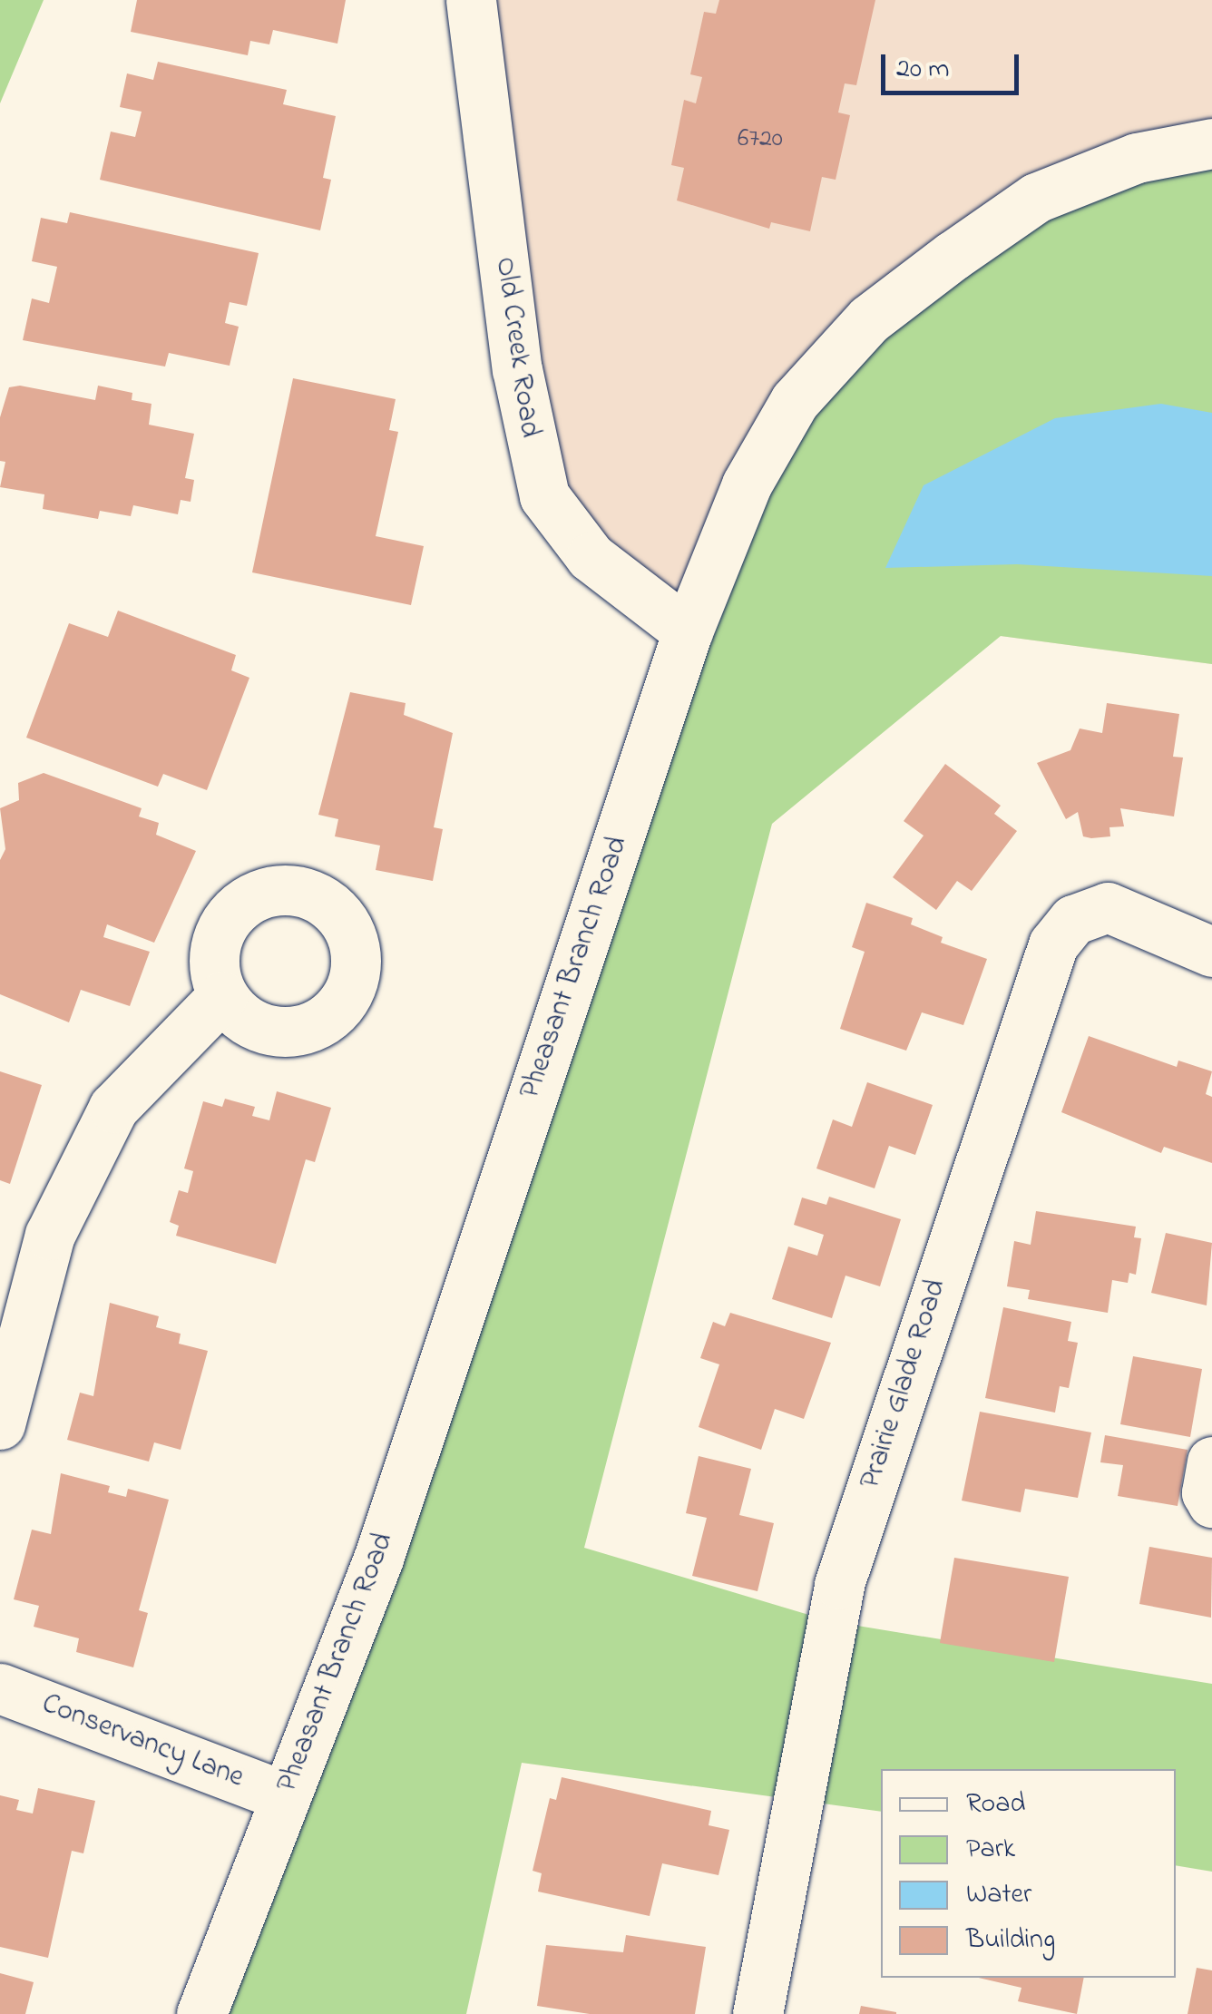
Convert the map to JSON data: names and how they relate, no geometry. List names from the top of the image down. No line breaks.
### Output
{"streets":{"street":["Old Creek Road","Pheasant Branch Road","Prairie Glade Road","Conservancy Lane"]},"crossings":[["Old Creek Road","Pheasant Branch Road"],["Pheasant Branch Road","Conservancy Lane"]],"house_numbers":["6720"],"legend":["Road","Park","Water","Building"],"scale_bar":"20 m"}
